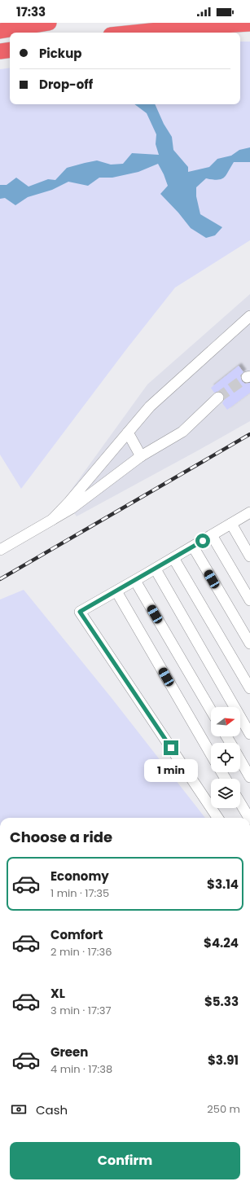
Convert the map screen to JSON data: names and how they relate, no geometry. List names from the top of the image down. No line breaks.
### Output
{"north":"right","page":{"status":"17:33","banner":["Pickup","Drop-off"],"bubble":"1 min","heading":"Choose a ride","list":[{"name":"Economy","note":"1 min · 17:35","value":"$3.14"},{"name":"Comfort","note":"2 min · 17:36","value":"$4.24"},{"name":"XL","note":"3 min · 17:37","value":"$5.33"},{"name":"Green","note":"4 min · 17:38","value":"$3.91"}],"pay":["Cash","250 m"],"buttons":"Confirm"}}
